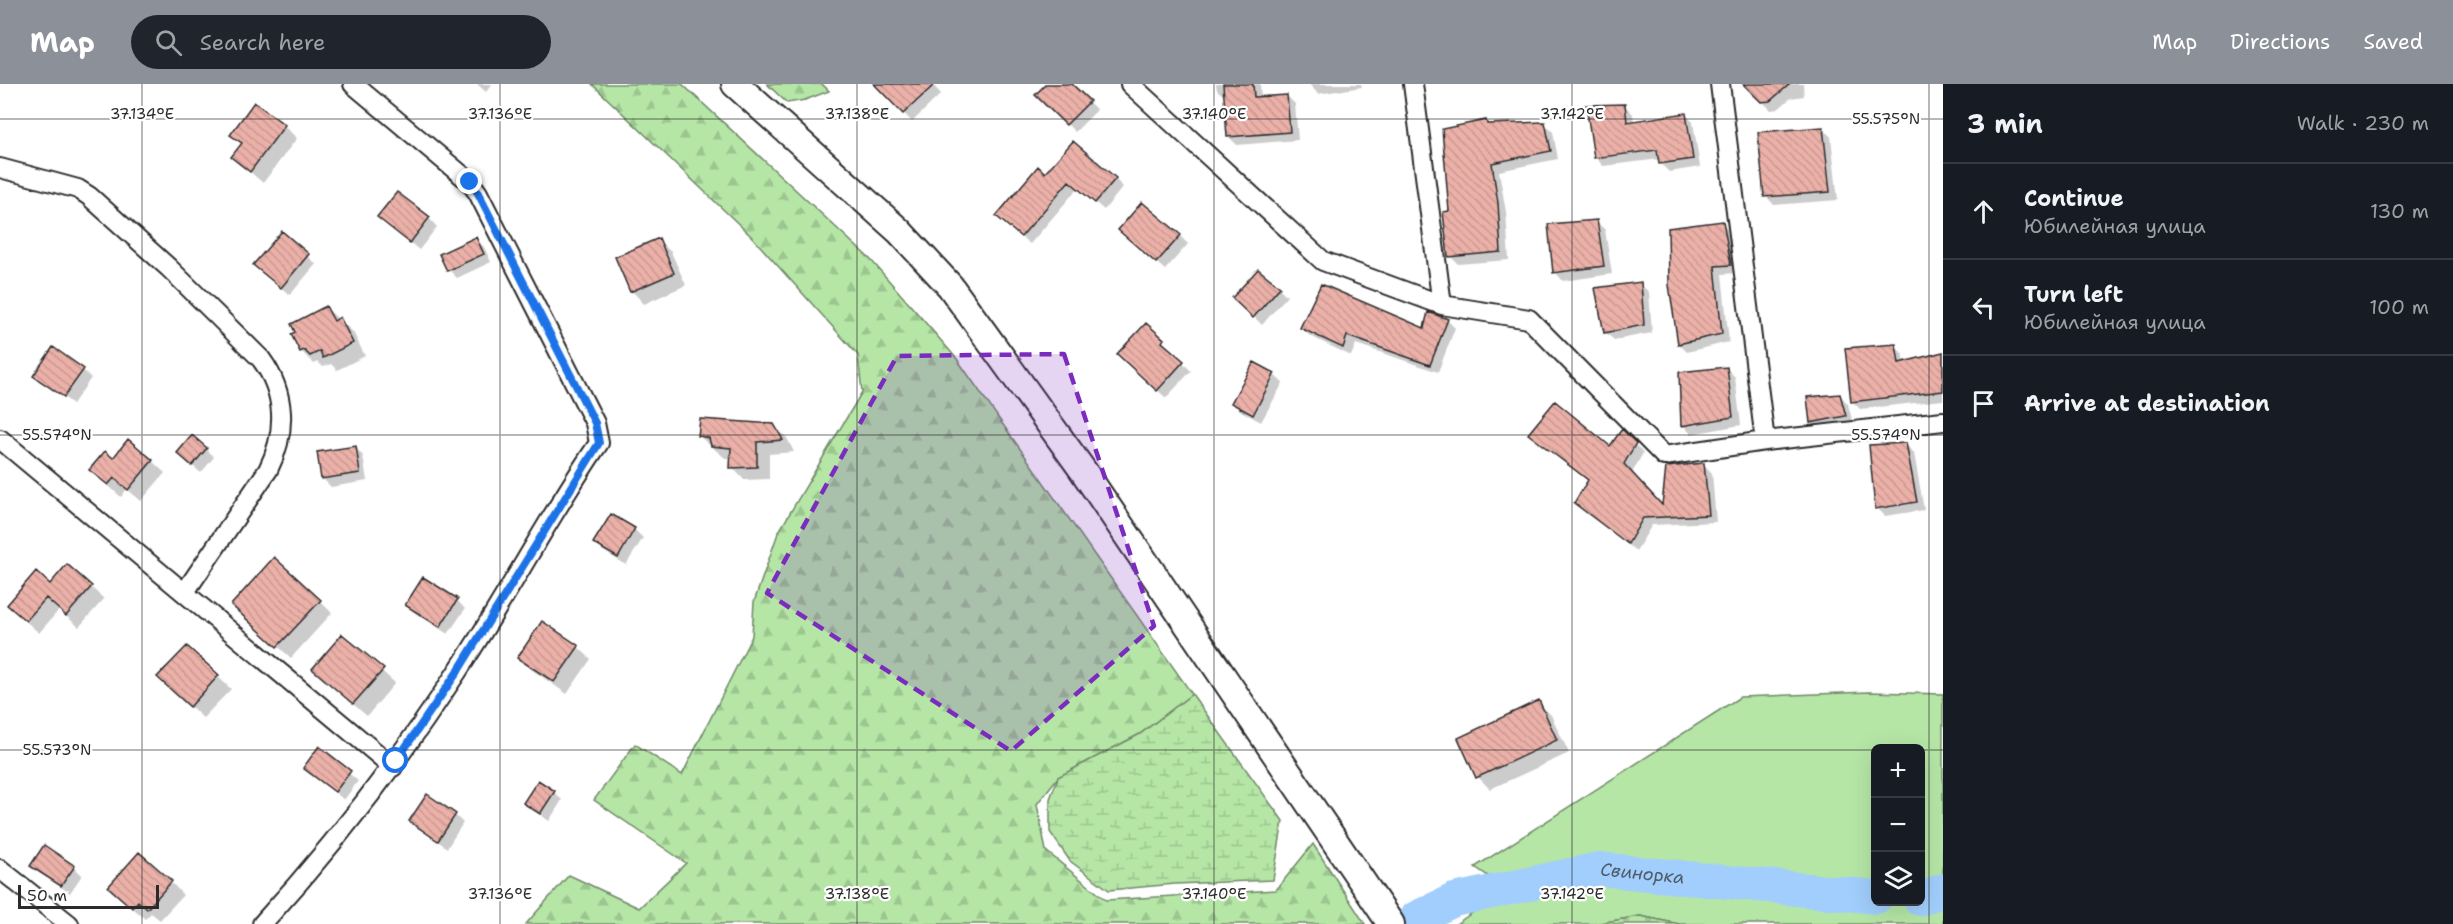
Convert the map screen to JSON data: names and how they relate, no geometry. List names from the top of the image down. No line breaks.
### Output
{"water":["Свинорка"],"scale_bar":"50 m","page":{"header":"Map","search":"Search here","nav":["Map","Directions","Saved"],"heading":["3 min","Walk · 230 m"],"list":[["Continue","Юбилейная улица","130 m"],["Turn left","Юбилейная улица","100 m"],"Arrive at destination"],"map_buttons":["+","−"],"scale":"50 m"},"coordinates":["37.134°E","37.136°E","37.138°E","37.140°E","37.142°E","55.575°N","55.574°N","55.573°N"]}
